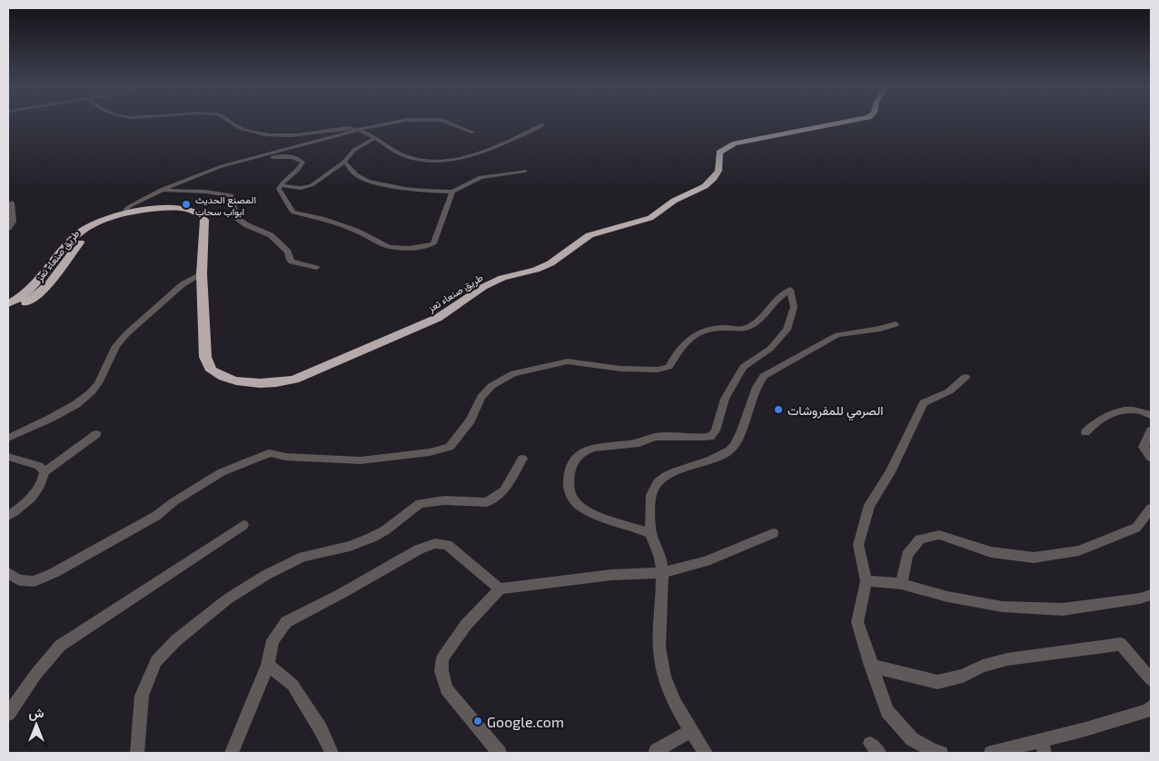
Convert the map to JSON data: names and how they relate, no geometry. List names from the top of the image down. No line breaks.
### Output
{"streets":{"highway":["طريق صنعاء تعز"]},"places":["المصنع الحديث ابواب سحاب","الصرمي للمفروشات","Google.com"],"north":"top"}
